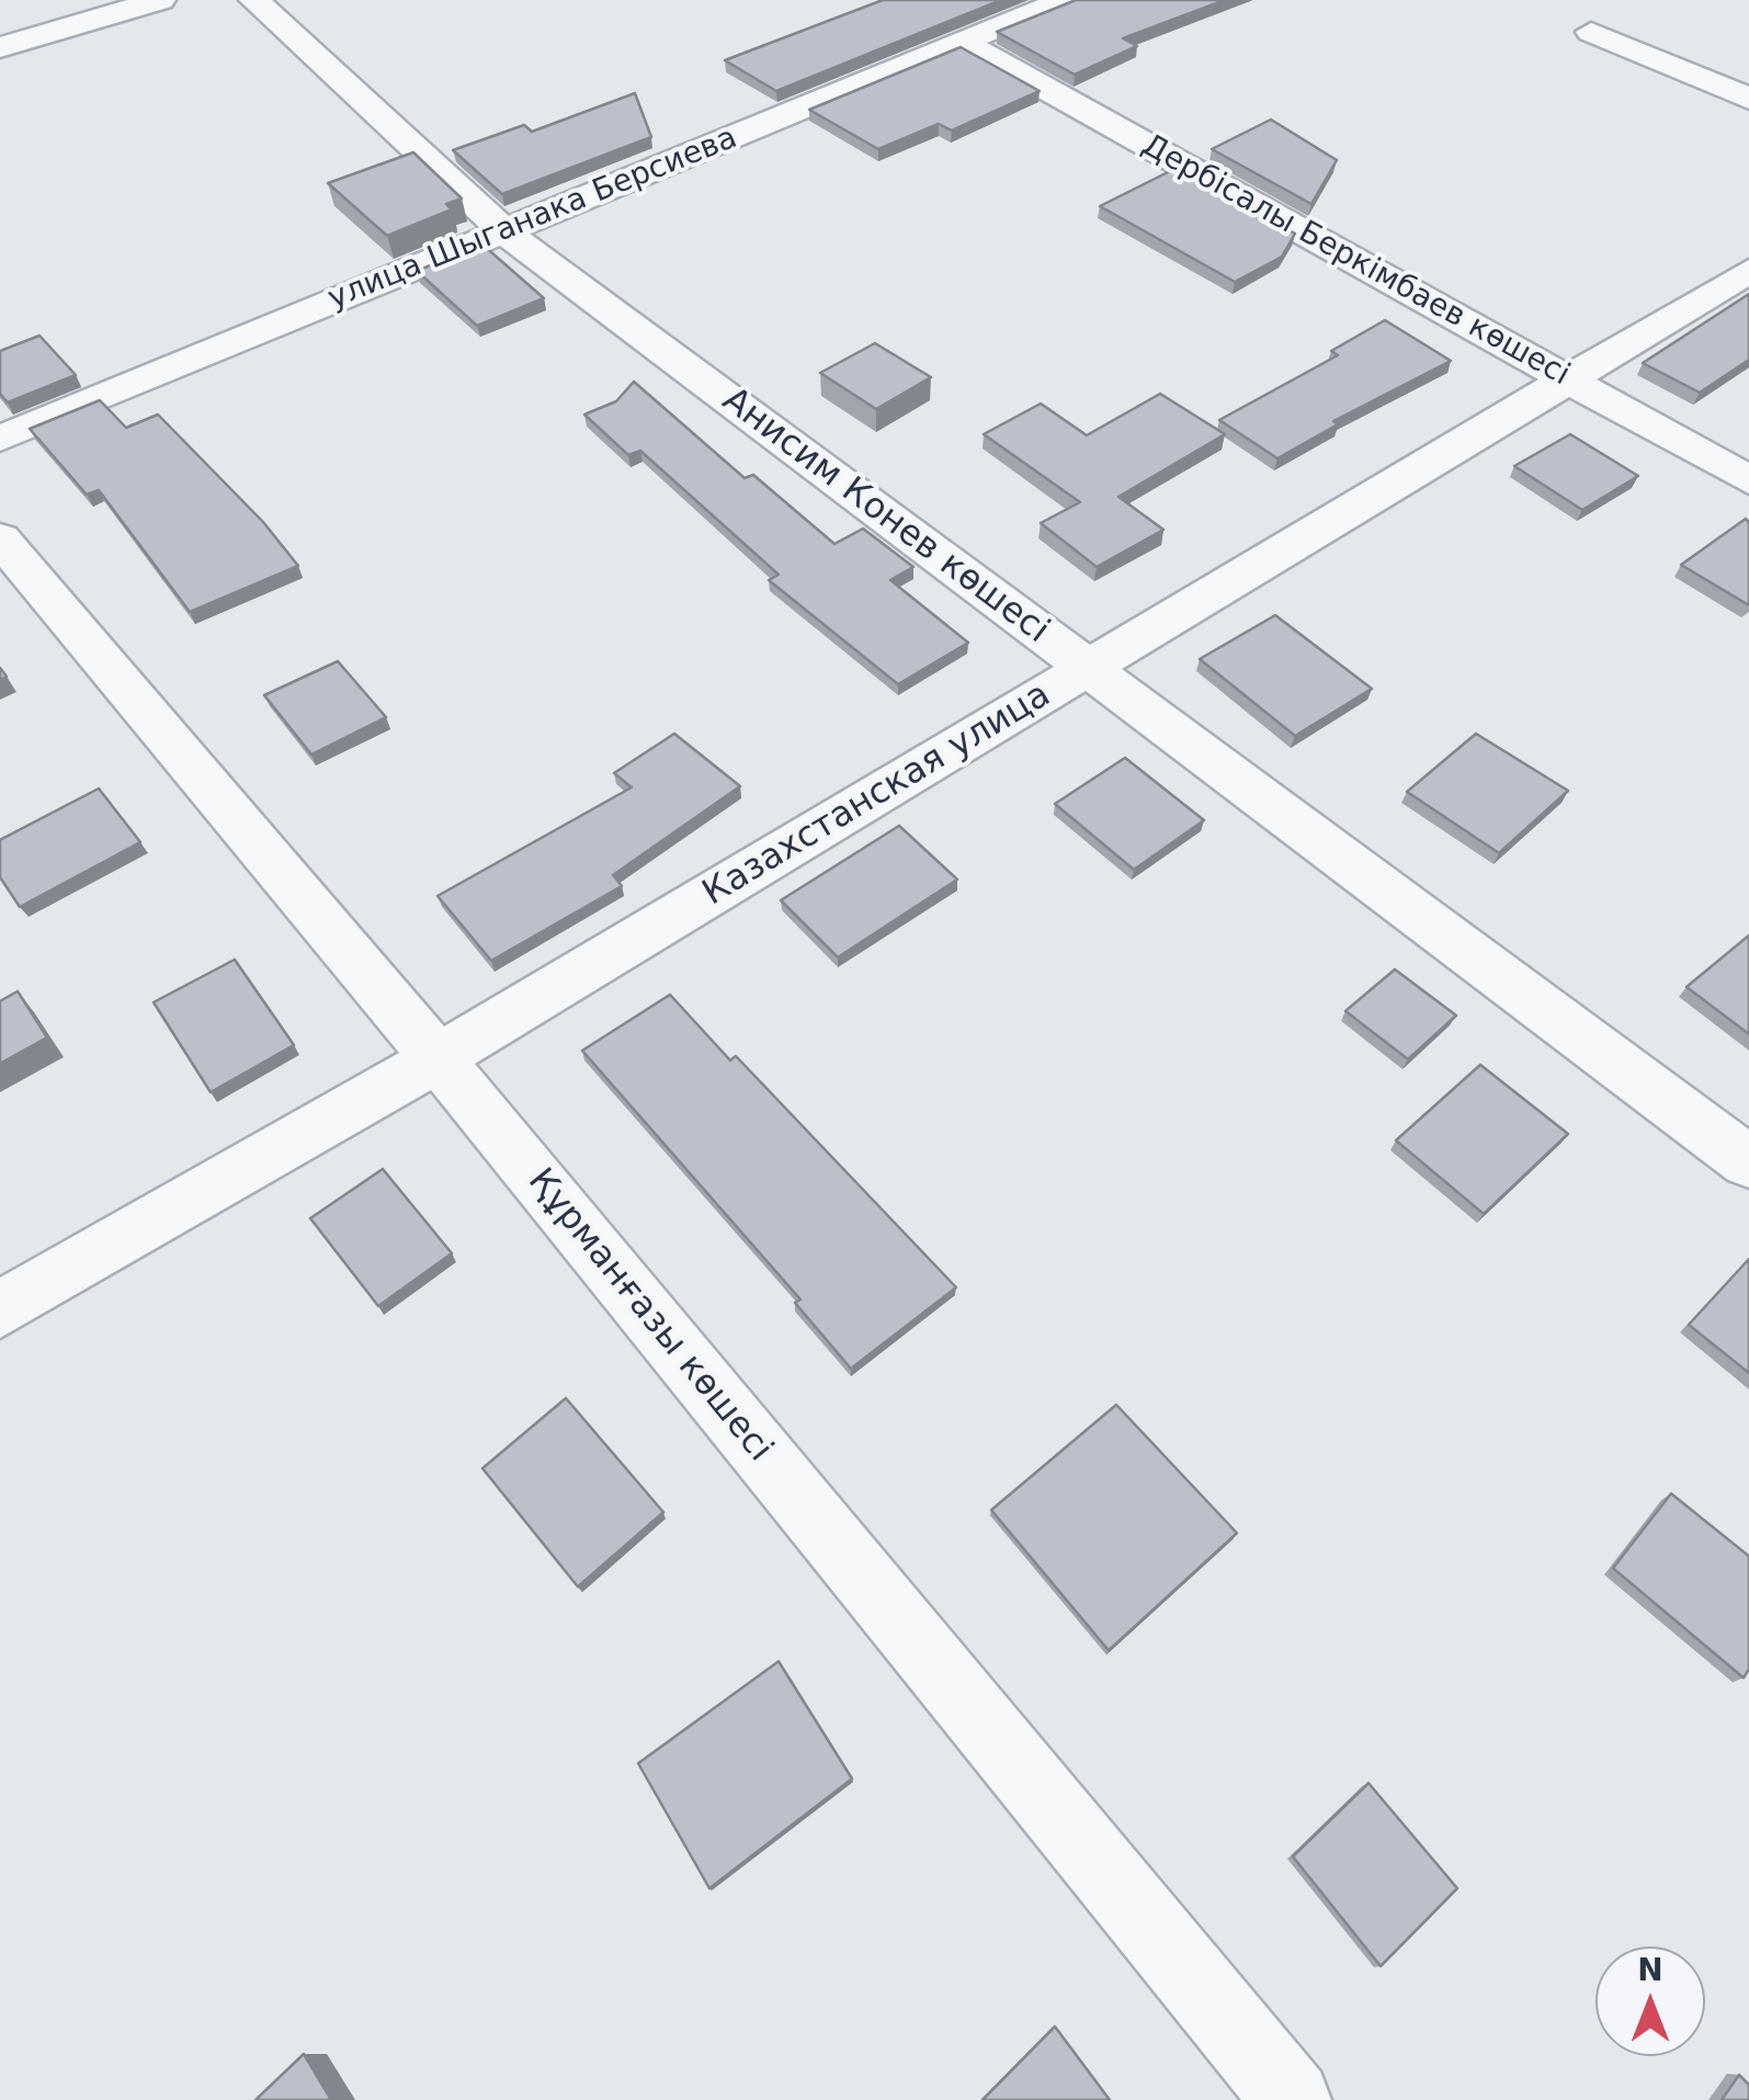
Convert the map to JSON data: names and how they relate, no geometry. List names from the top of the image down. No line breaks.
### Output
{"streets":{"street":["улица Шыганака Берсиева","Дербісалы Беркімбаев көшесі","Анисим Конев көшесі","Казахстанская улица","Құрманғазы көшесі"]},"crossings":[["улица Шыганака Берсиева","Дербісалы Беркімбаев көшесі"],["улица Шыганака Берсиева","Анисим Конев көшесі"],["Дербісалы Беркімбаев көшесі","Казахстанская улица"],["Анисим Конев көшесі","Казахстанская улица"],["Казахстанская улица","Құрманғазы көшесі"]],"north":"top"}
